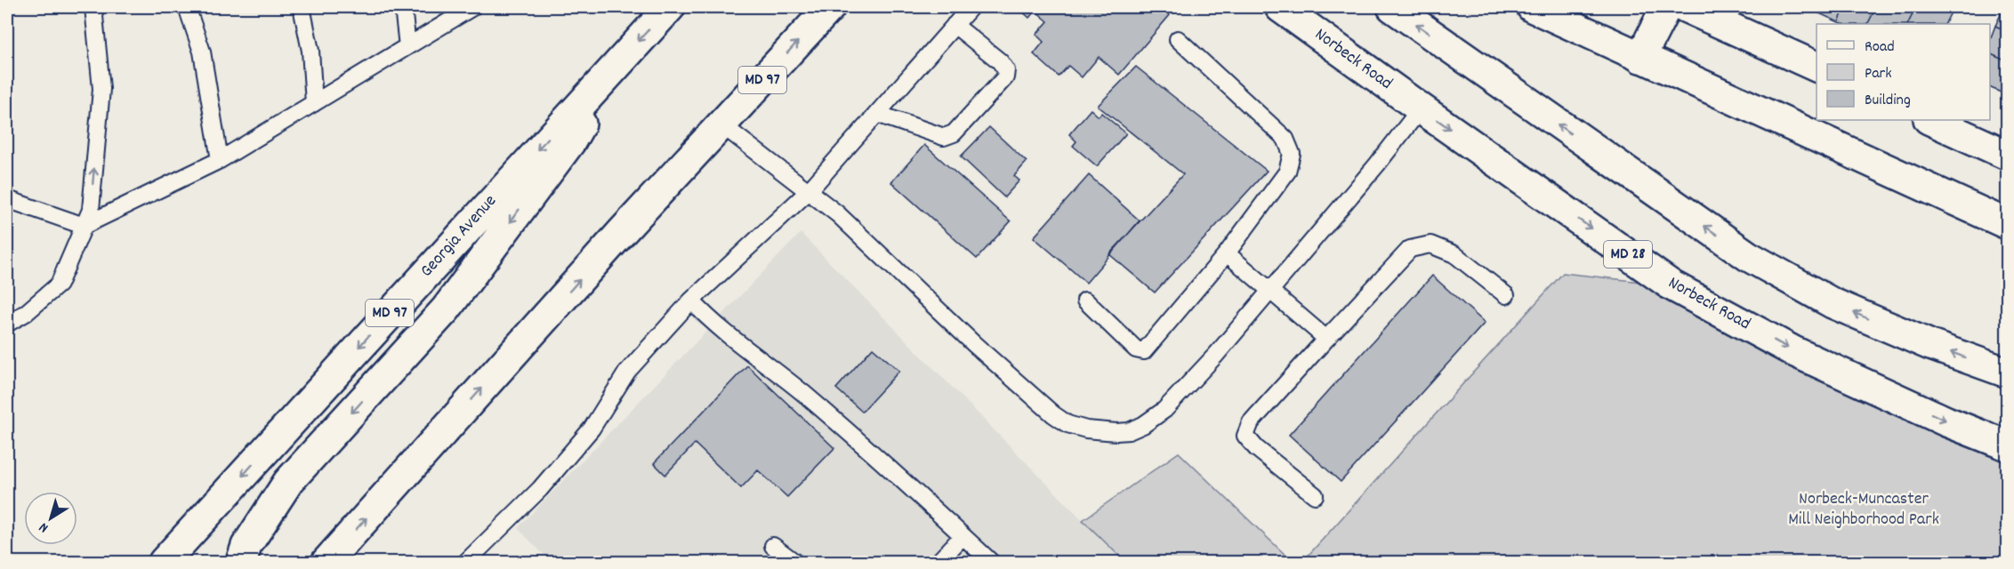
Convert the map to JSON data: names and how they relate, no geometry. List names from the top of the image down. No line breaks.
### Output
{"streets":{"main road":["Norbeck Road","MD 97","Georgia Avenue","MD 28"]},"parks":["Norbeck-Muncaster Mill Neighborhood Park"],"legend":["Road","Park","Building"],"north":"bottom left"}
